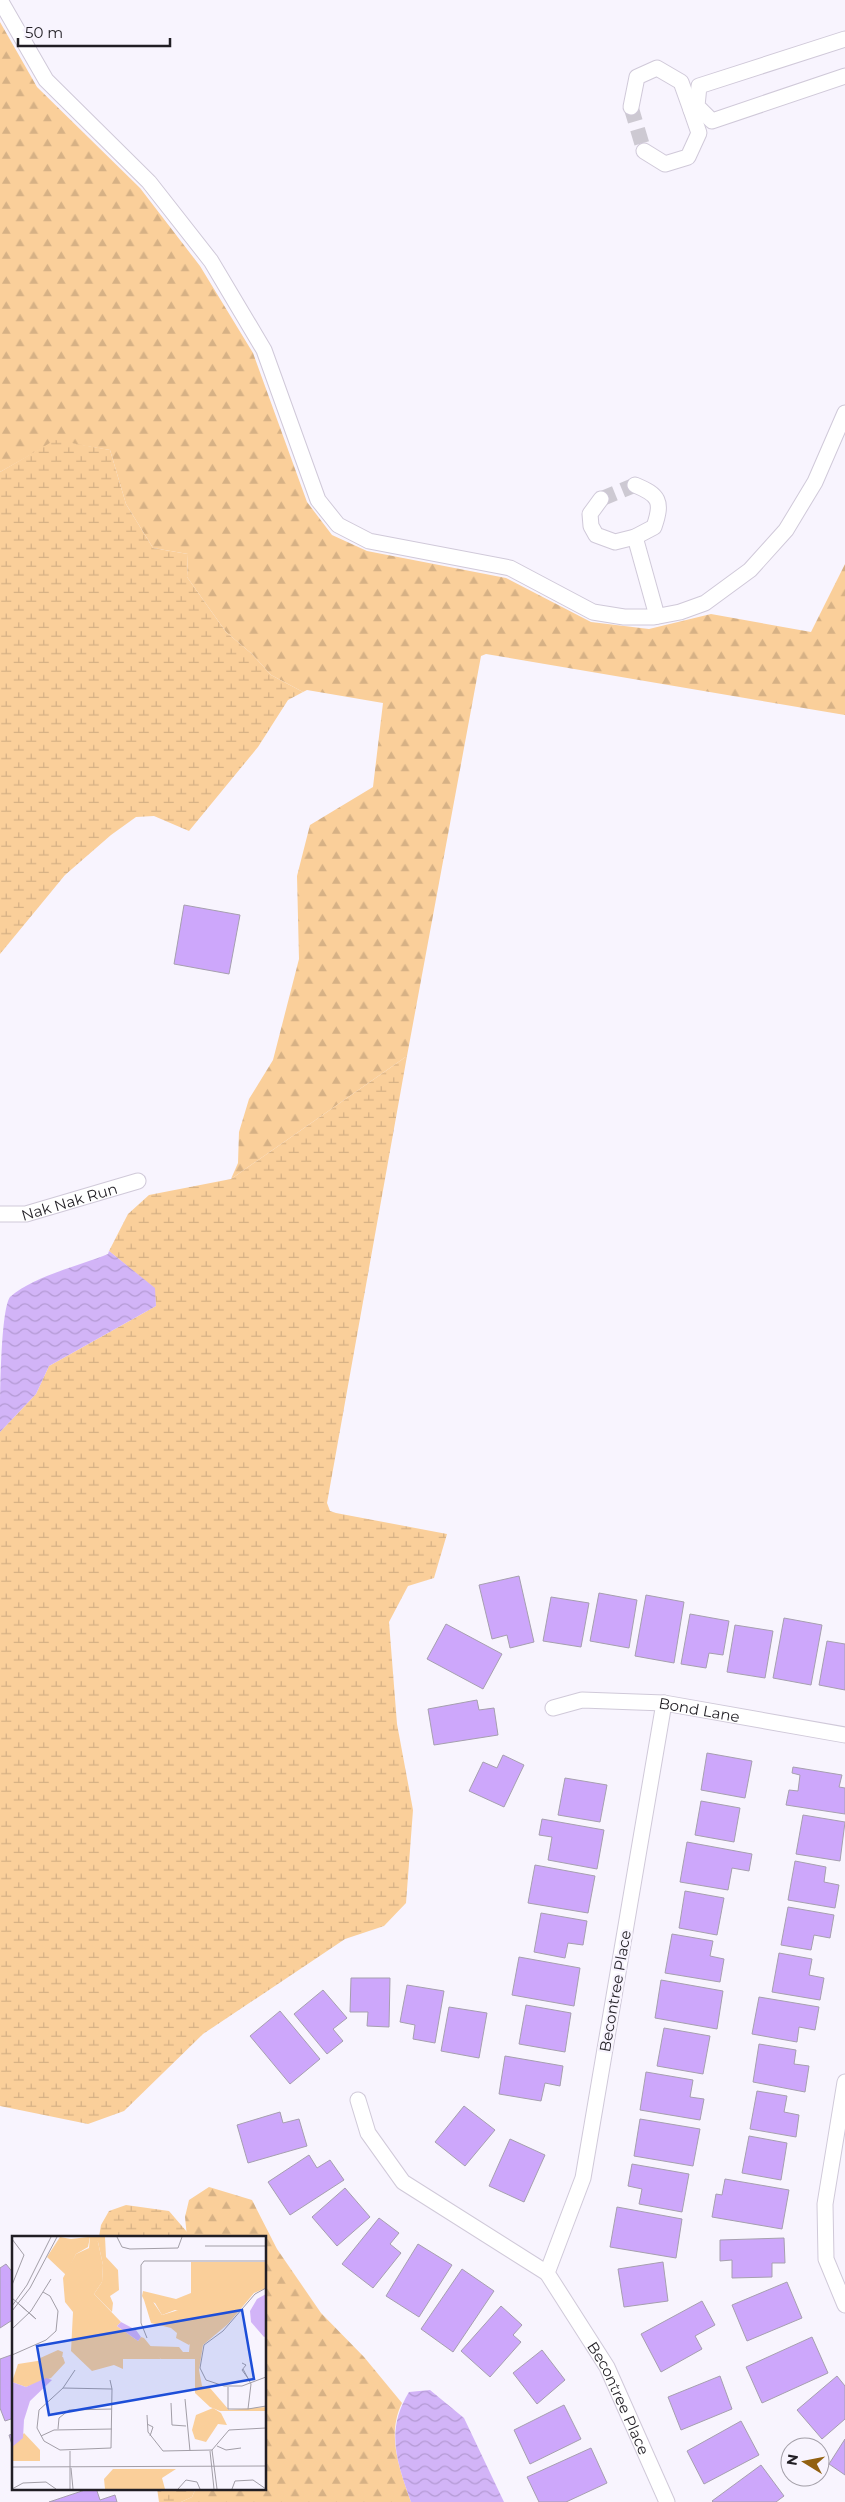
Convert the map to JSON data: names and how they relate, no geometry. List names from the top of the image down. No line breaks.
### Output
{"streets":{"street":["Nak Nak Run","Bond Lane","Becontree Place"]},"crossings":[["Bond Lane","Becontree Place"]],"scale_bar":"50 m","north":"left"}
